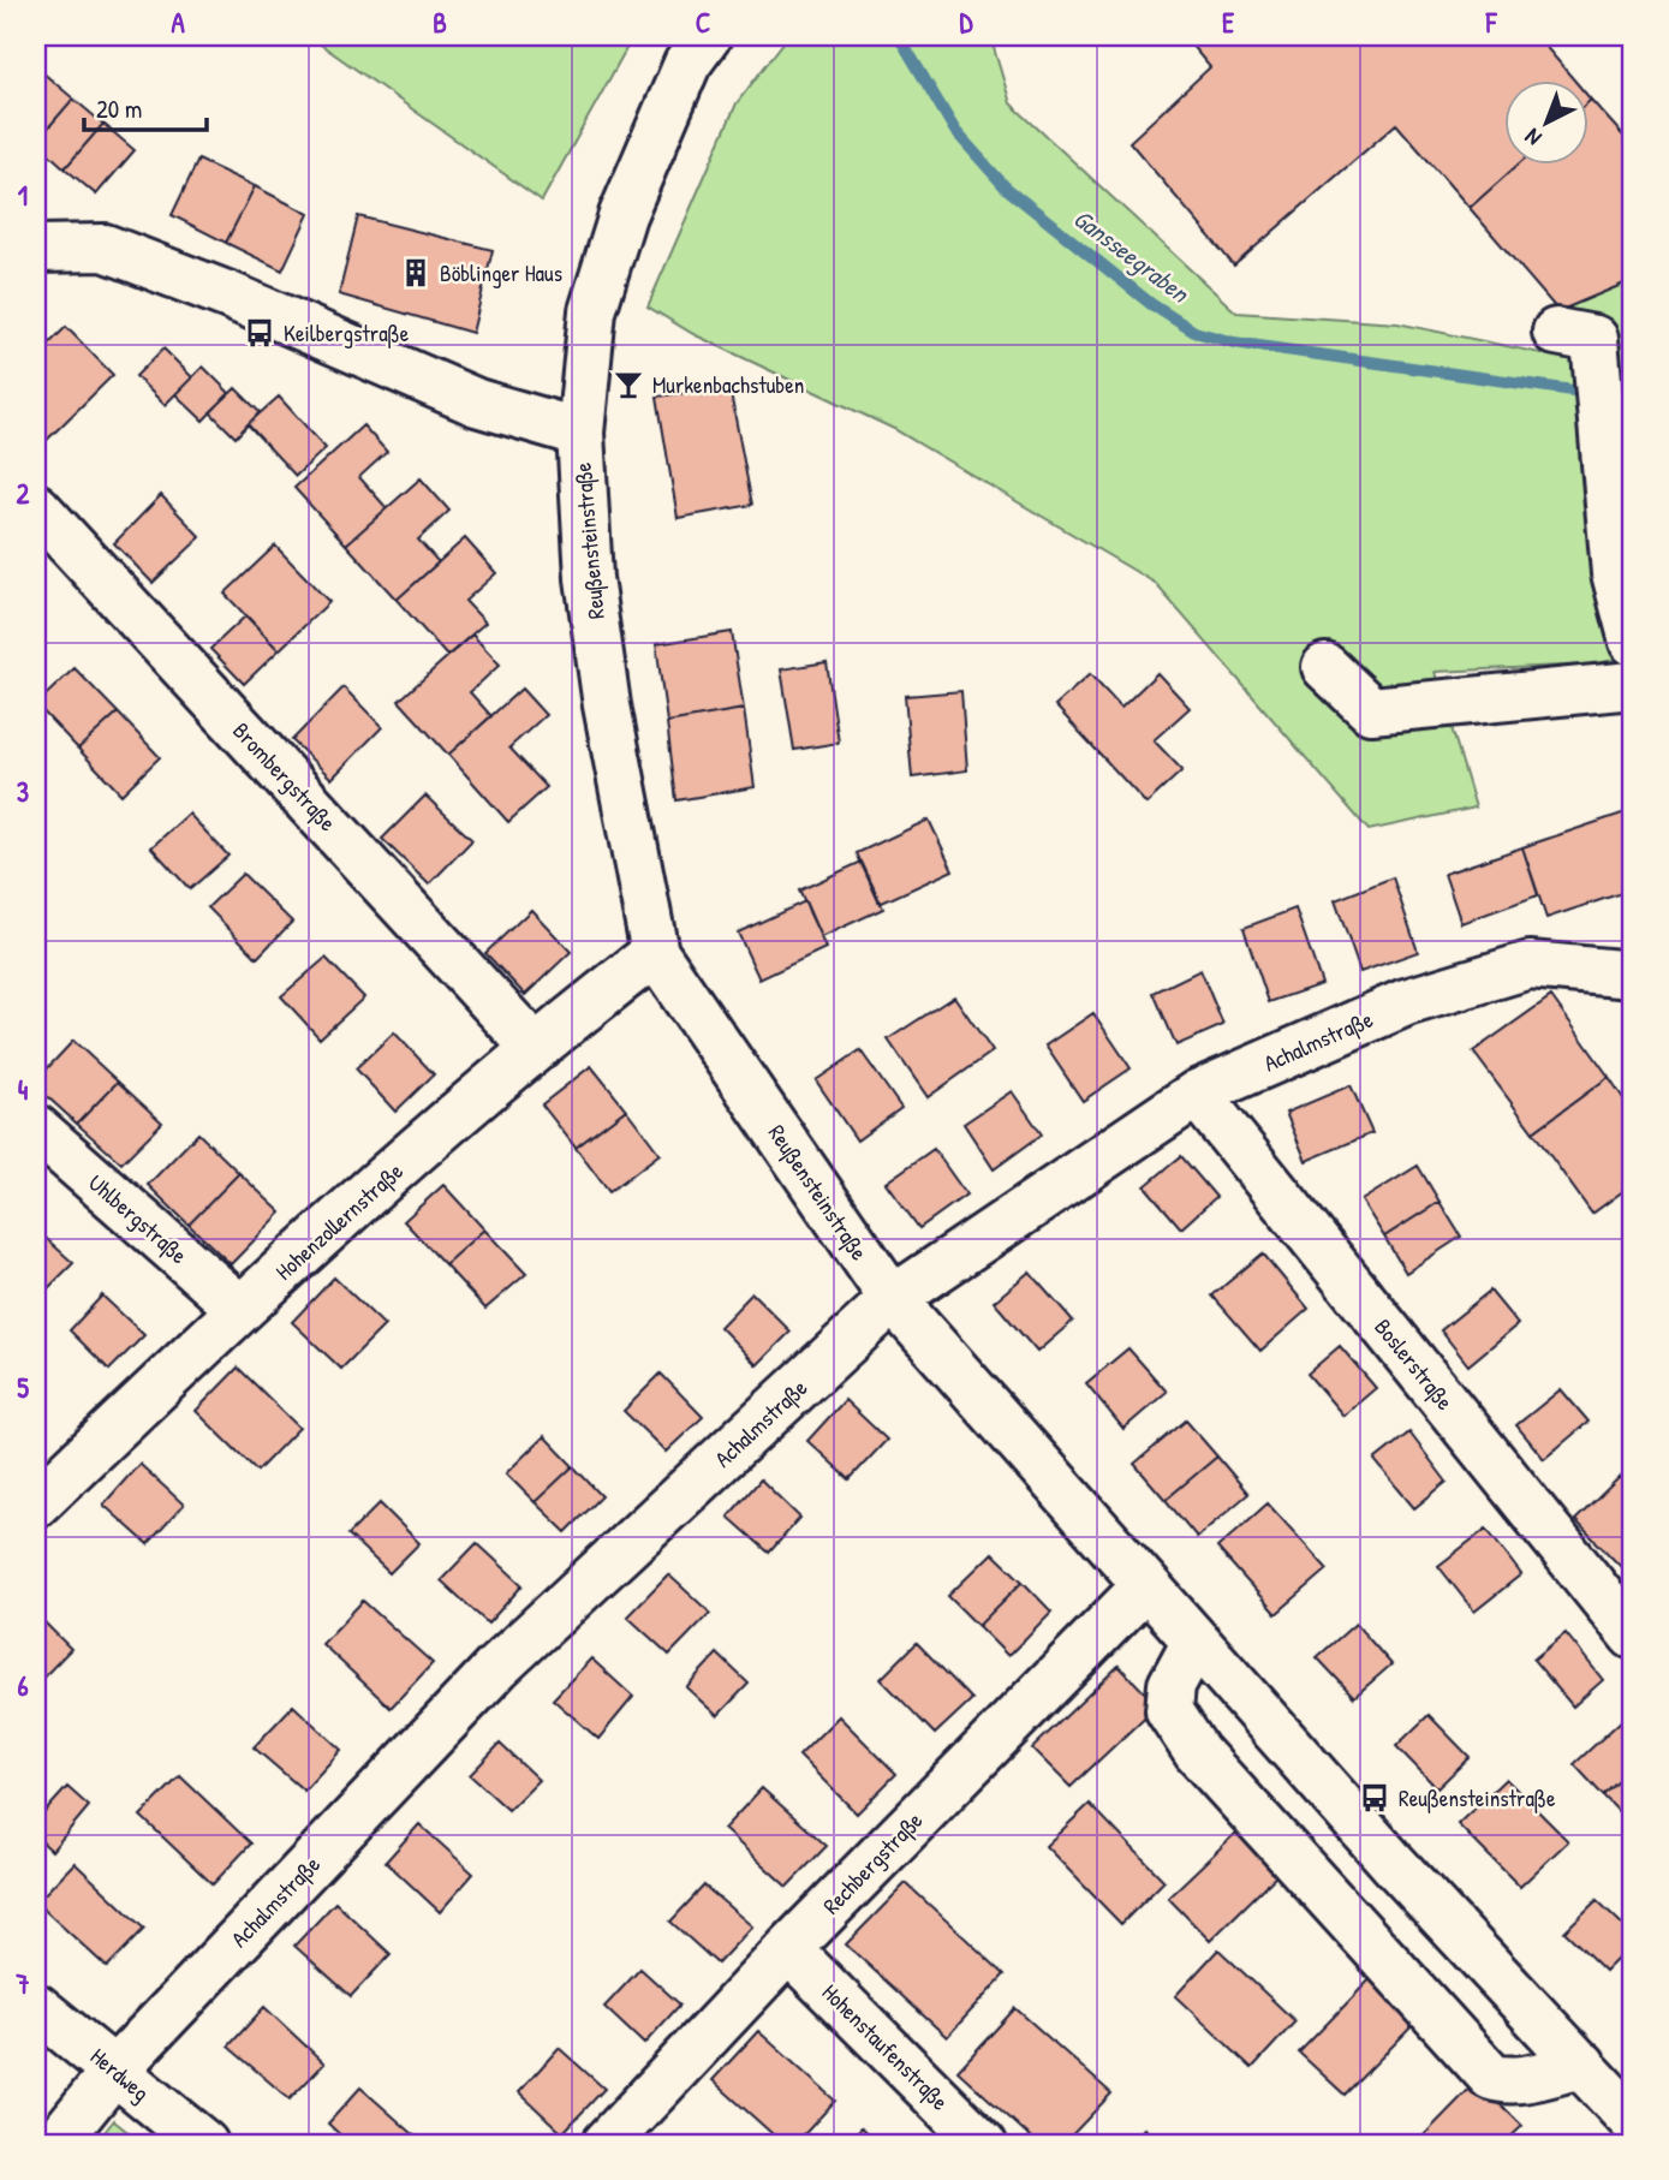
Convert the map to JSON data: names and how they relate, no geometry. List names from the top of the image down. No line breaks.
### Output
{"streets":{"street":["Reußensteinstraße","Brombergstraße","Achalmstraße","Uhlbergstraße","Hohenzollernstraße","Boslerstraße","Rechbergstraße","Hohenstaufenstraße","Herdweg"]},"crossings":[["Reußensteinstraße","Achalmstraße"],["Reußensteinstraße","Hohenzollernstraße"],["Reußensteinstraße","Rechbergstraße"],["Brombergstraße","Hohenzollernstraße"],["Achalmstraße","Boslerstraße"],["Achalmstraße","Herdweg"],["Uhlbergstraße","Hohenzollernstraße"],["Rechbergstraße","Hohenstaufenstraße"]],"water":["Gansseegraben"],"places":{"building":["Böblinger Haus"],"bus stop":["Keilbergstraße","Reußensteinstraße"],"bar":["Murkenbachstuben"]},"scale_bar":"20 m","north":"bottom left","grid":{"columns":["A","B","C","D","E","F"],"rows":["1","2","3","4","5","6","7"]}}
